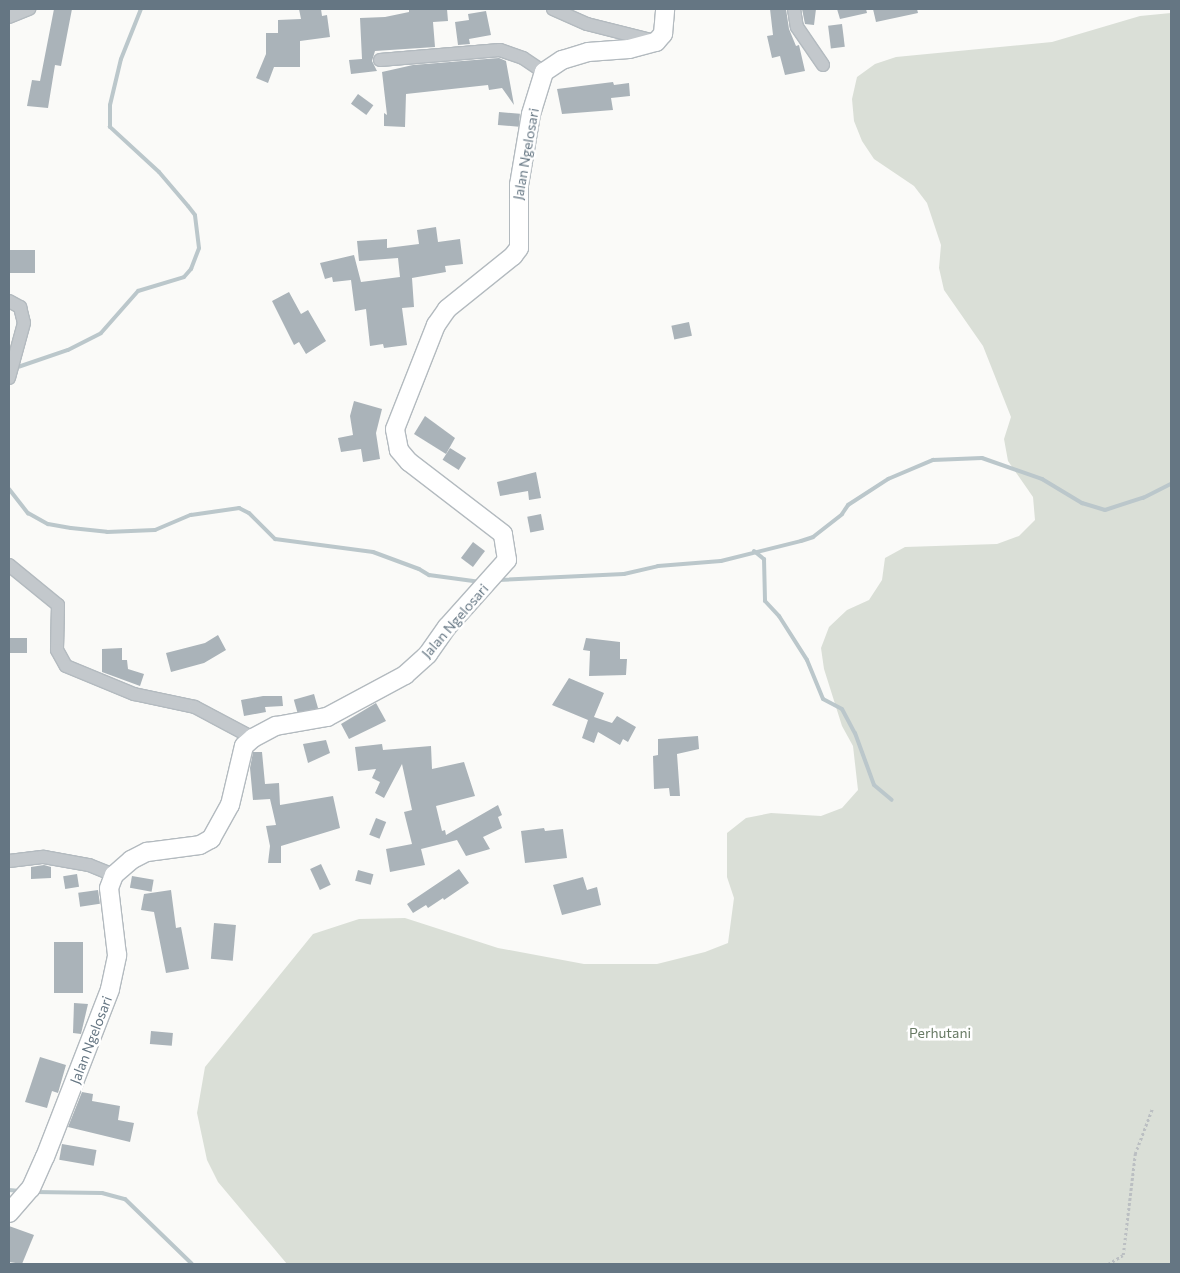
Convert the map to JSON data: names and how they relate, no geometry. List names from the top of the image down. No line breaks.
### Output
{"streets":{"street":["Jalan Ngelosari"]},"parks":["Perhutani"]}
